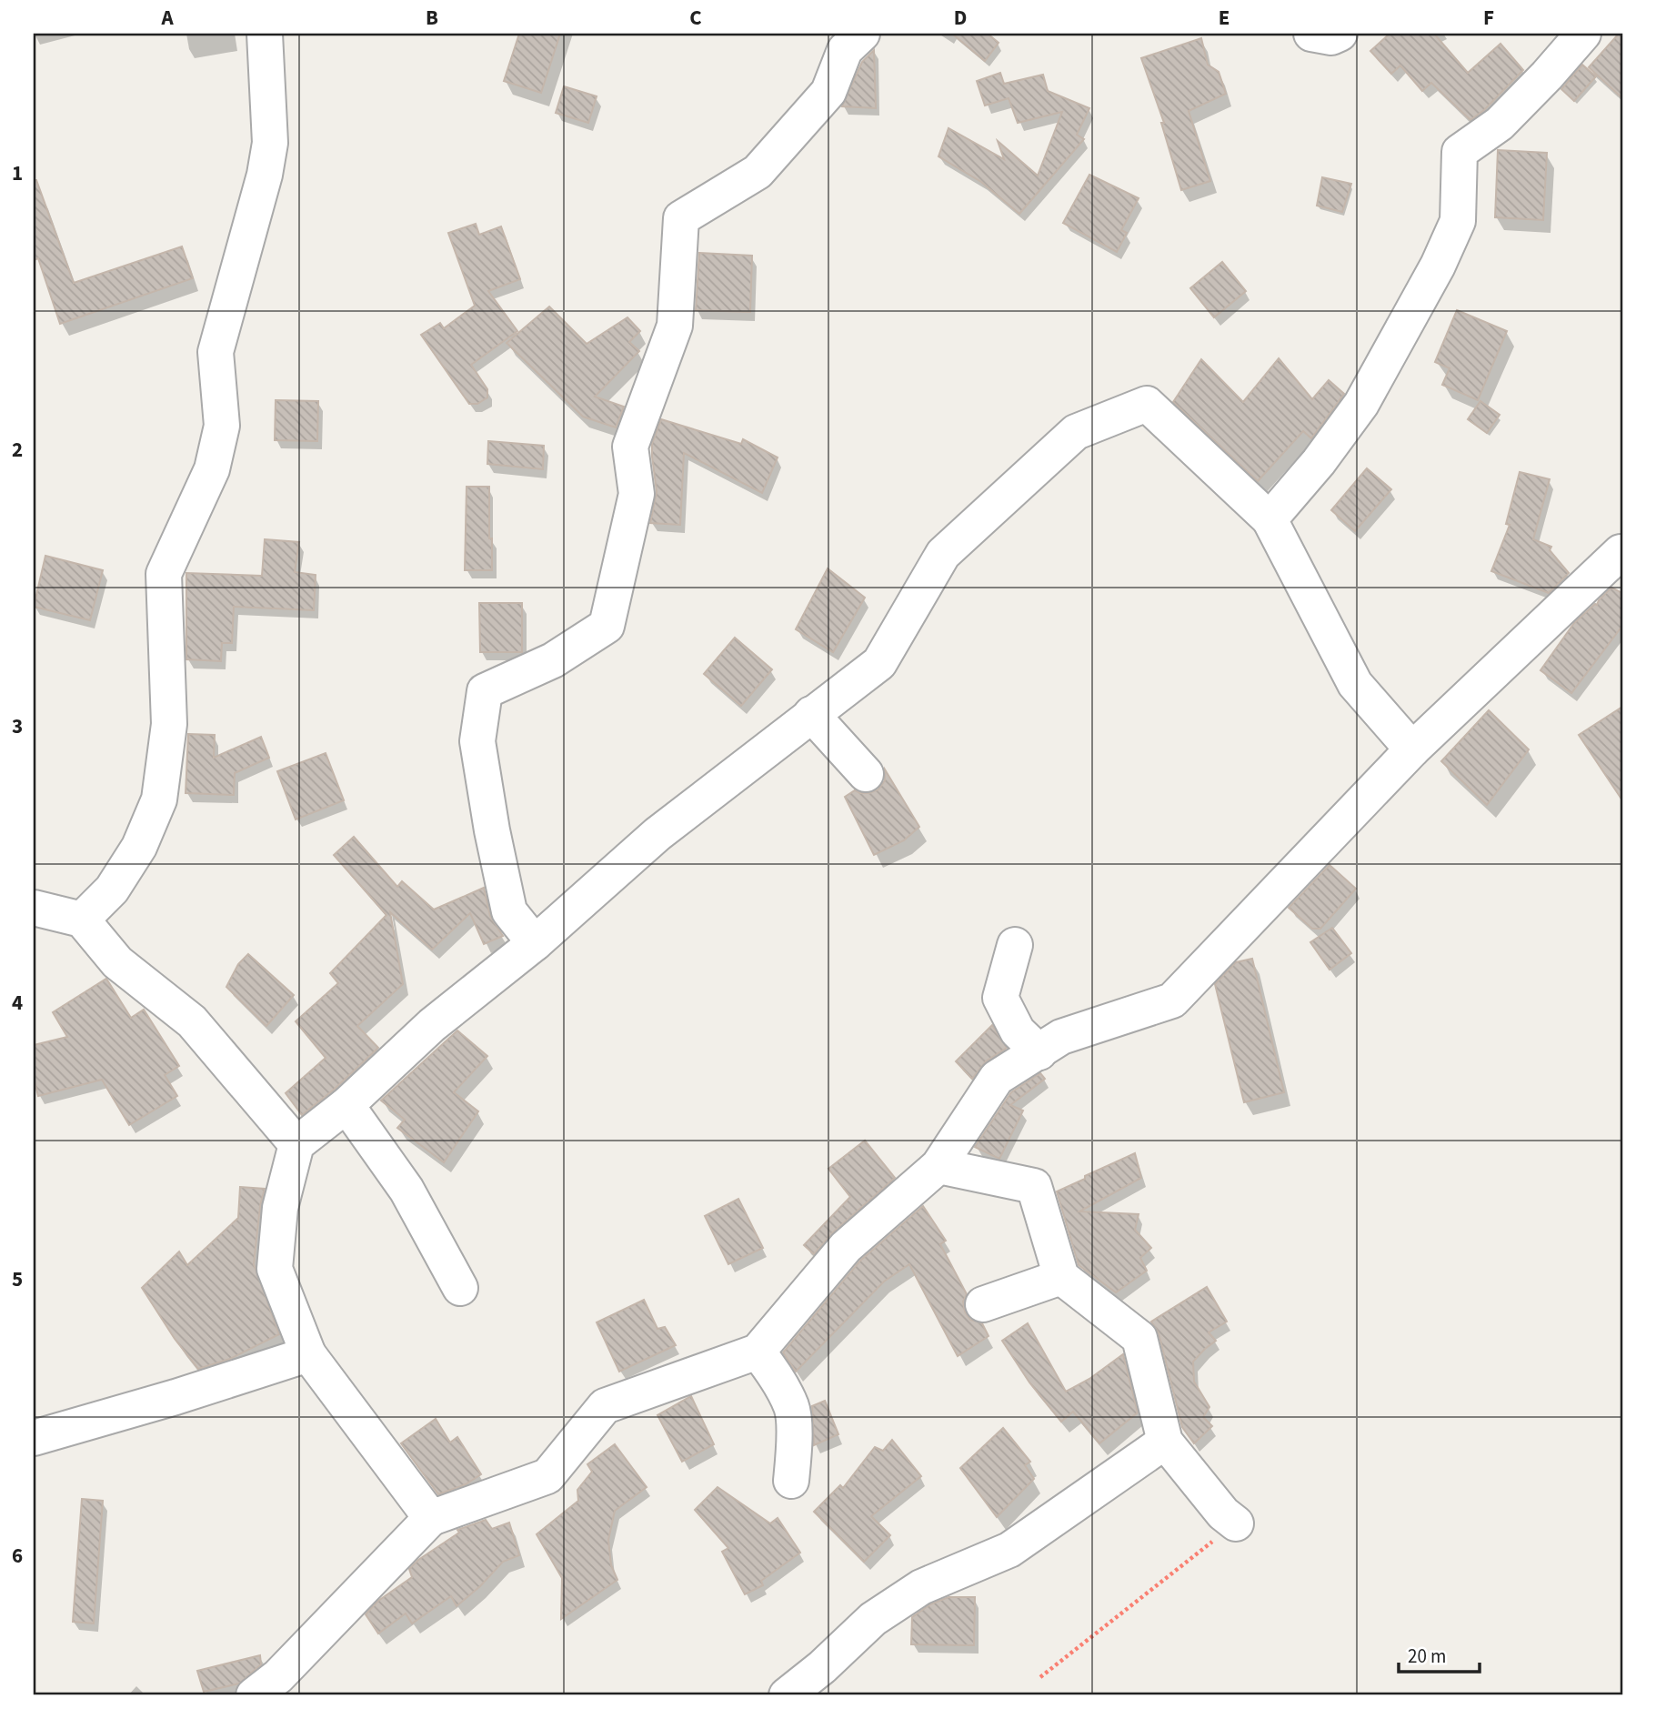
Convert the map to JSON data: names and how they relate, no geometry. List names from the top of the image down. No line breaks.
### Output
{"scale_bar":"20 m","grid":{"columns":["A","B","C","D","E","F"],"rows":["1","2","3","4","5","6"]}}
